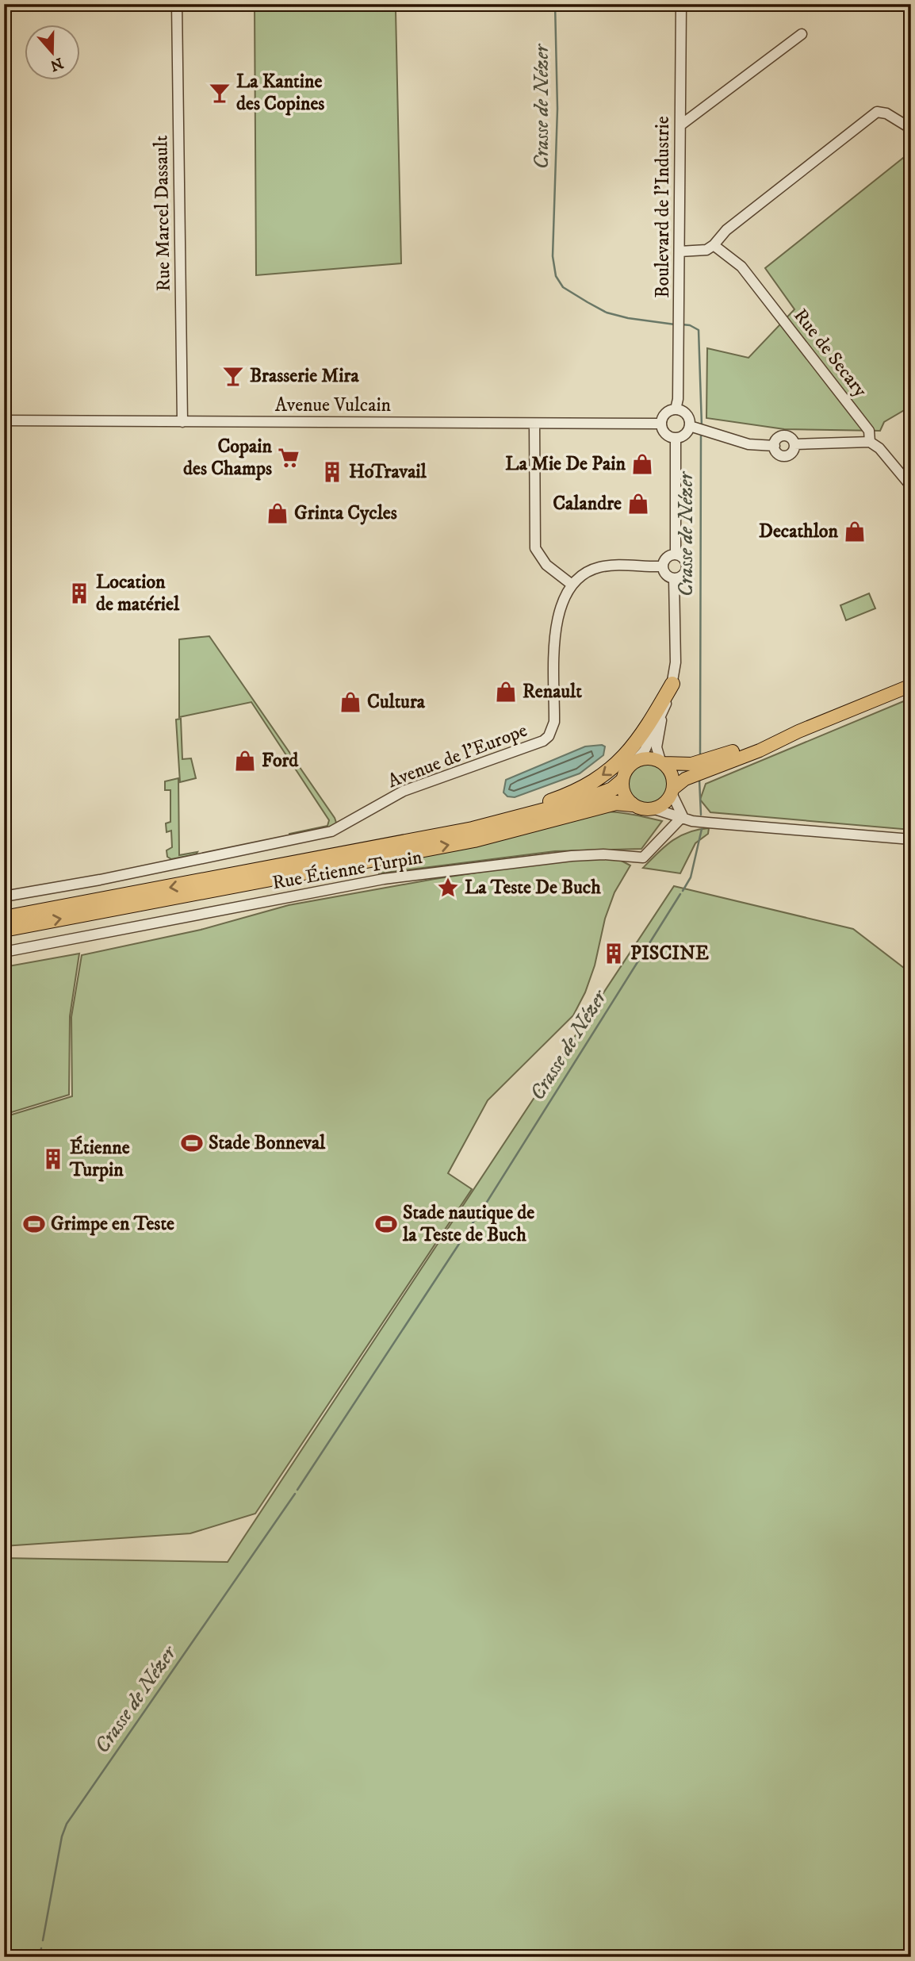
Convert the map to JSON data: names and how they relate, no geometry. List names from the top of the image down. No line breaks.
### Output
{"streets":{"street":["Boulevard de l'Industrie","Rue Marcel Dassault","Rue de Secary","Avenue Vulcain","Avenue de l'Europe","Rue Étienne Turpin"]},"crossings":[["Rue Marcel Dassault","Avenue Vulcain"]],"water":["Crasse de Nézer"],"places":{"bar":["La Kantine des Copines","Brasserie Mira"],"supermarket":["Copain des Champs"],"shop":["La Mie De Pain","Calandre","Grinta Cycles","Decathlon","Renault","Cultura","Ford"],"building":["HoTravail","Location de matériel","PISCINE","Étienne Turpin"],"place":["La Teste De Buch"],"sports":["Stade Bonneval","Grimpe en Teste","Stade nautique de la Teste de Buch"]},"north":"bottom"}
